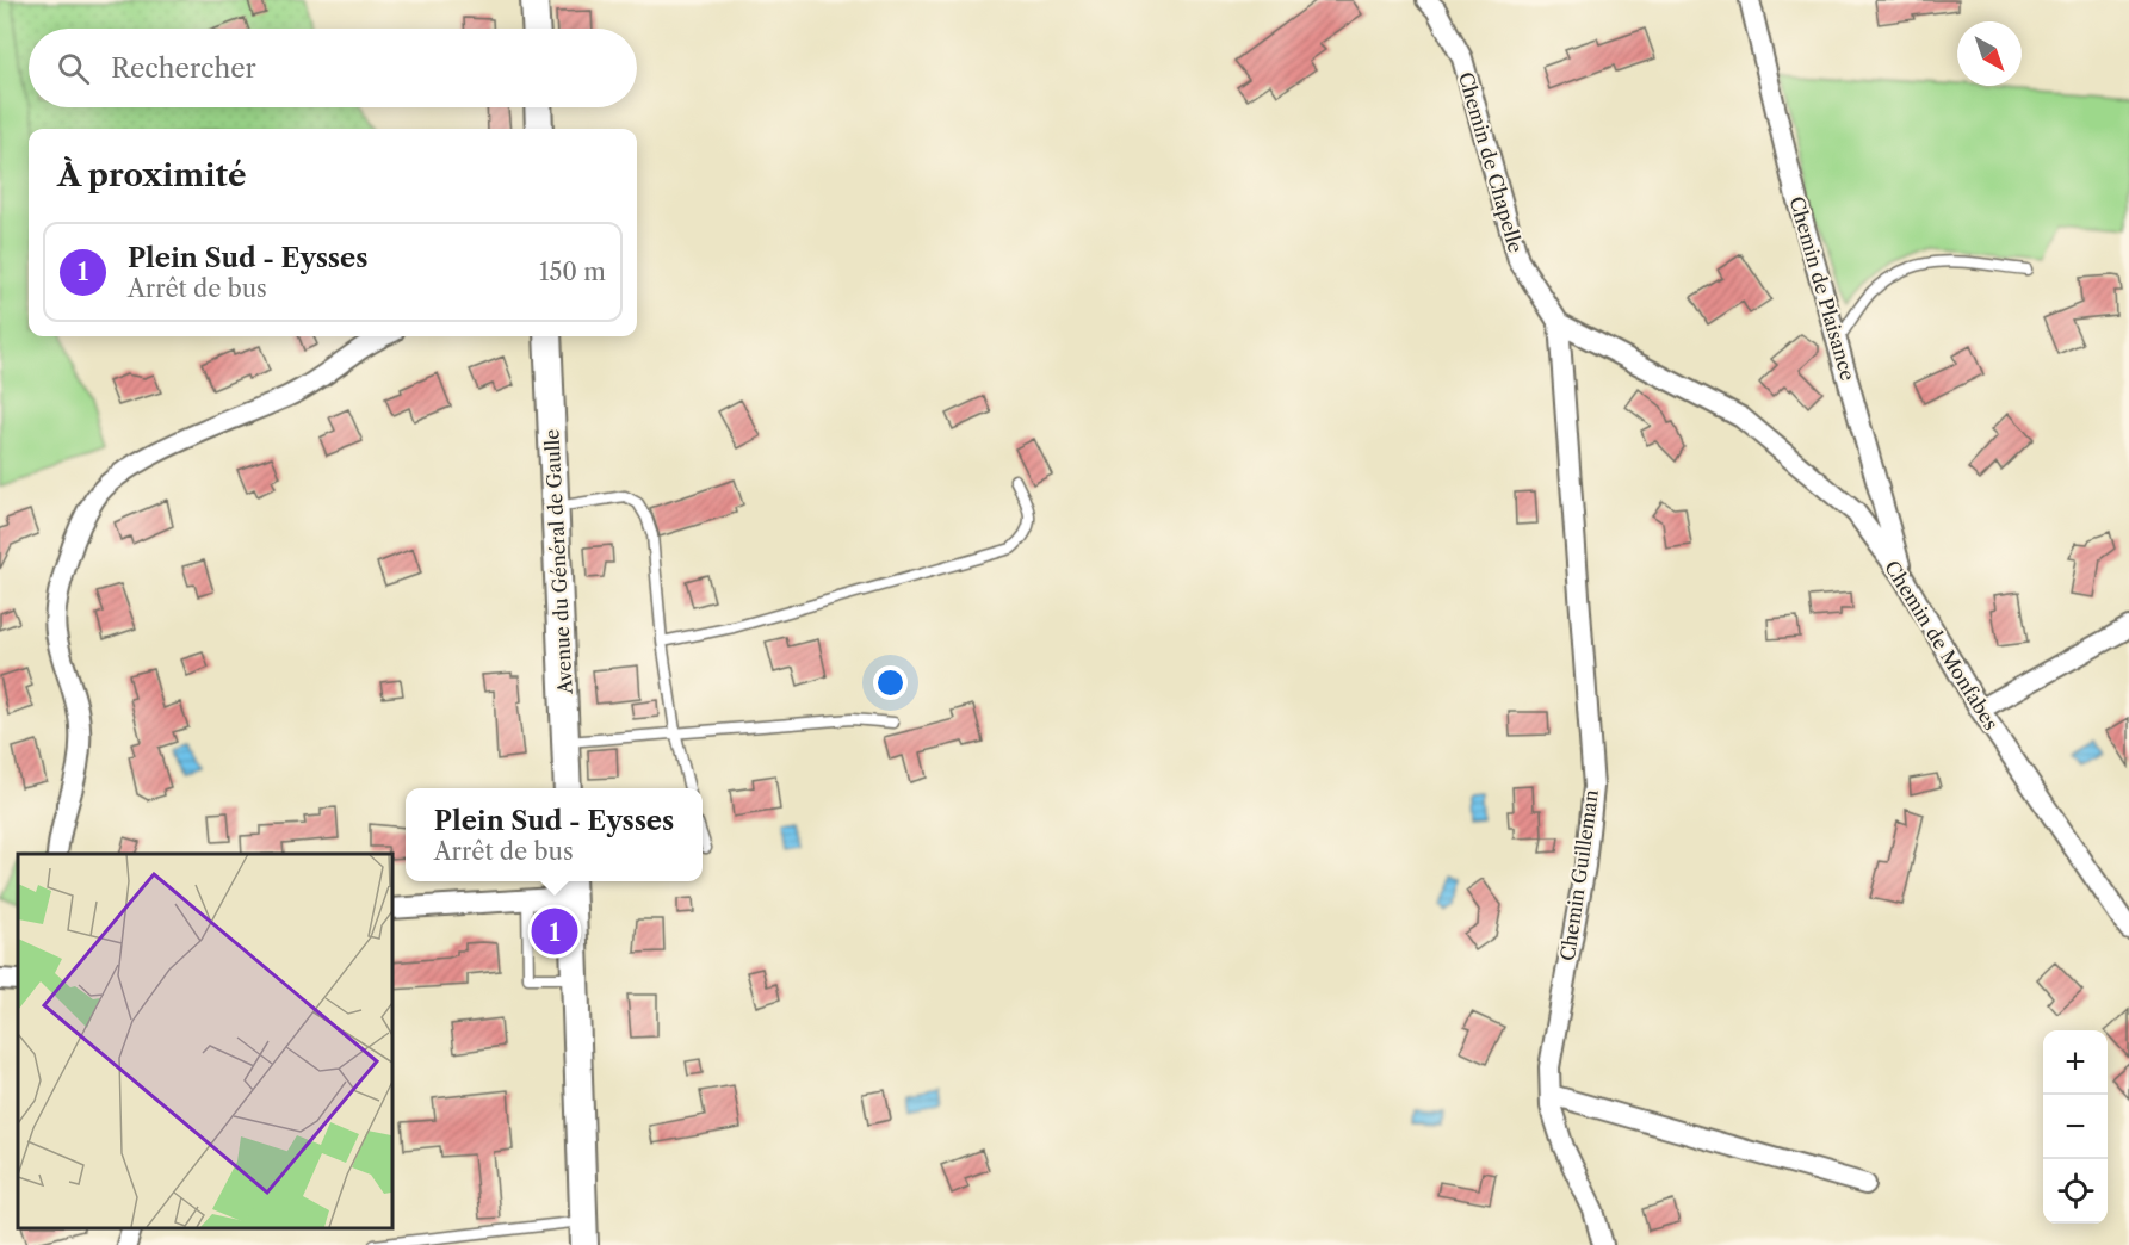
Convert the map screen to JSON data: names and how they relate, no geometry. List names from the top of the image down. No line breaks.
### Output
{"streets":{"main road":["Avenue du Général de Gaulle"],"street":["Chemin de Chapelle","Chemin de Plaisance","Chemin de Monfabes","Chemin Guilleman"]},"crossings":[["Chemin de Chapelle","Chemin de Monfabes"],["Chemin de Chapelle","Chemin Guilleman"],["Chemin de Plaisance","Chemin de Monfabes"],["Chemin de Monfabes","Chemin Guilleman"]],"north":"bottom right","page":{"search":"Rechercher","heading":"À proximité","list":[{"mark":"1","name":"Plein Sud - Eysses","note":"Arrêt de bus","value":"150 m"}],"popup":["Plein Sud - Eysses","Arrêt de bus"],"pins":"1","map_buttons":["+","−"]}}
